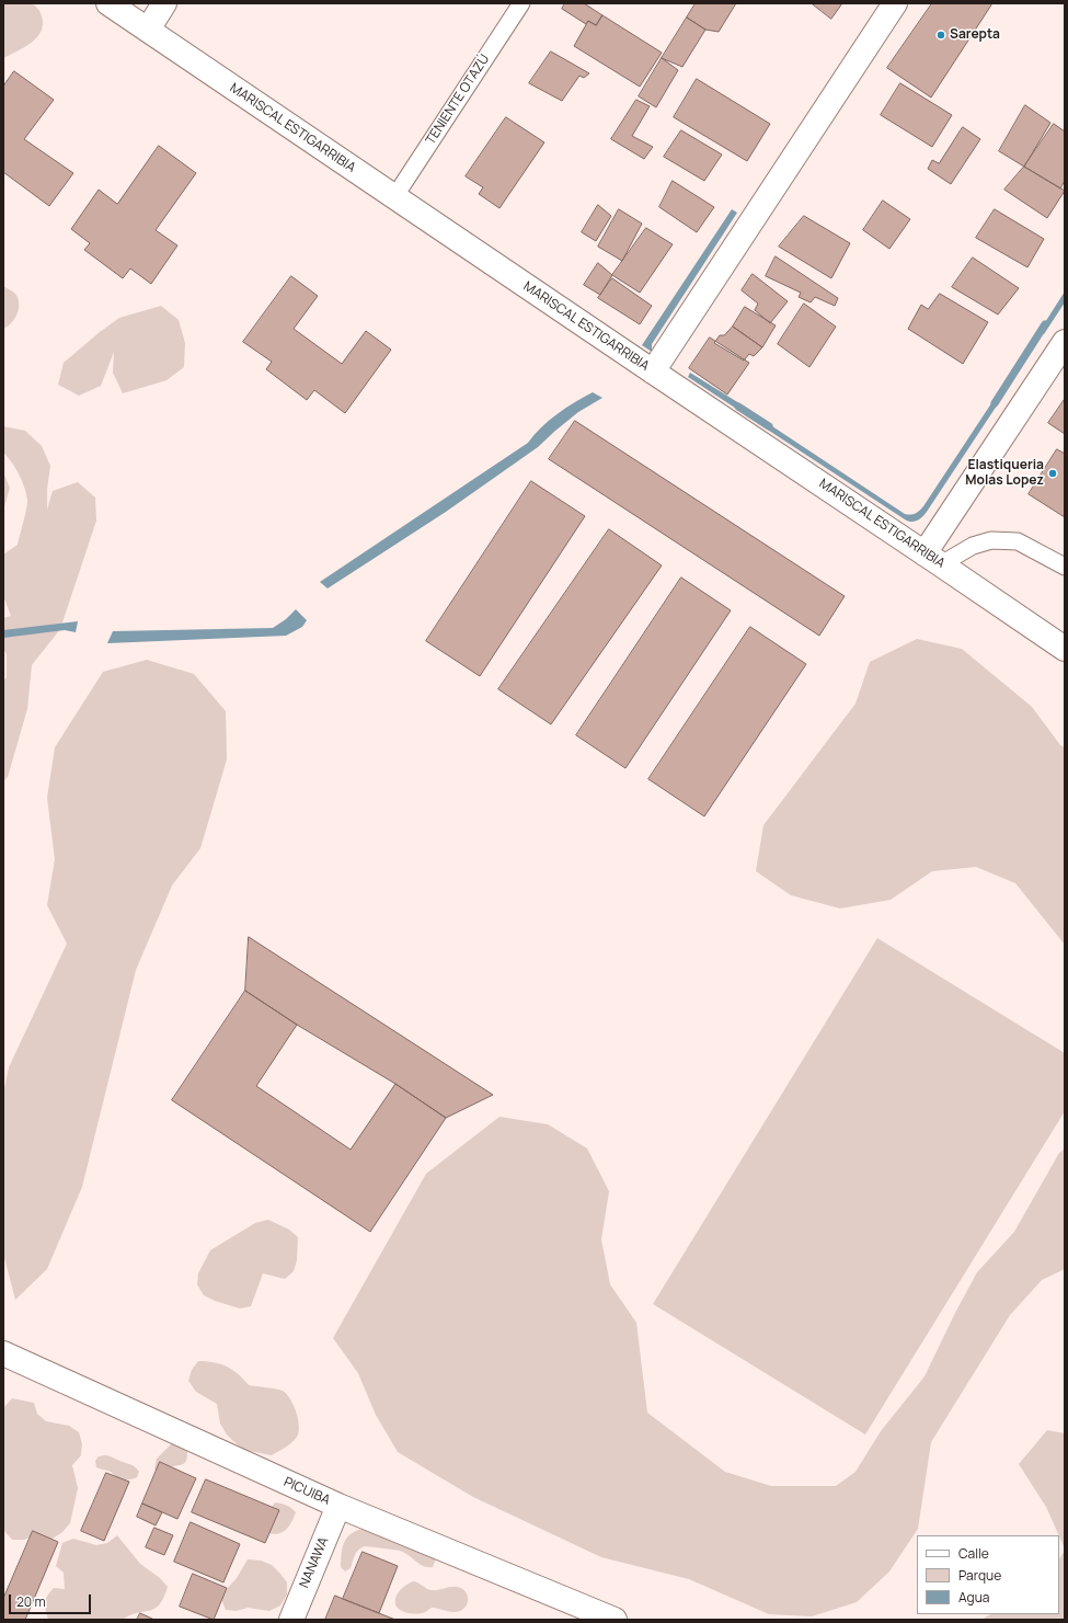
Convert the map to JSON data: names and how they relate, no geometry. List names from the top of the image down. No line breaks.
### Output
{"streets":{"street":["MARISCAL ESTIGARRIBIA","PICUIBA","NANAWA"],"lane":["TENIENTE OTAZÚ"]},"crossings":[["TENIENTE OTAZÚ","MARISCAL ESTIGARRIBIA"],["PICUIBA","NANAWA"]],"places":["Sarepta","Elastiqueria Molas Lopez"],"legend":["Calle","Parque","Agua"],"scale_bar":"20 m"}
